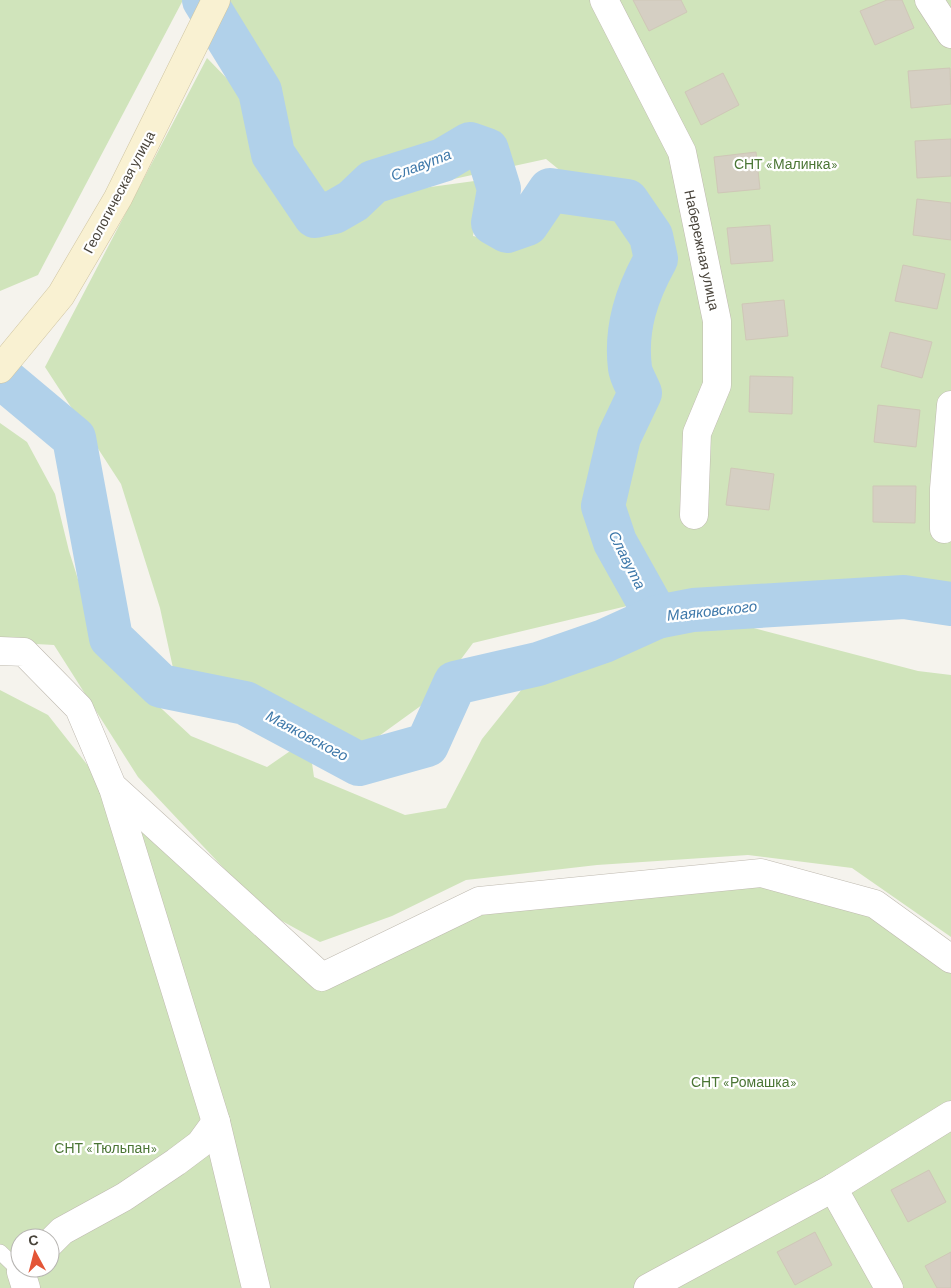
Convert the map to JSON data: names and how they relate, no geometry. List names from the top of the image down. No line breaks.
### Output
{"streets":{"street":["Геологическая улица","Набережная улица"]},"water":["Славута","Маяковского"],"parks":["СНТ «Малинка»","СНТ «Ромашка»","СНТ «Тюльпан»"],"north":"top"}
